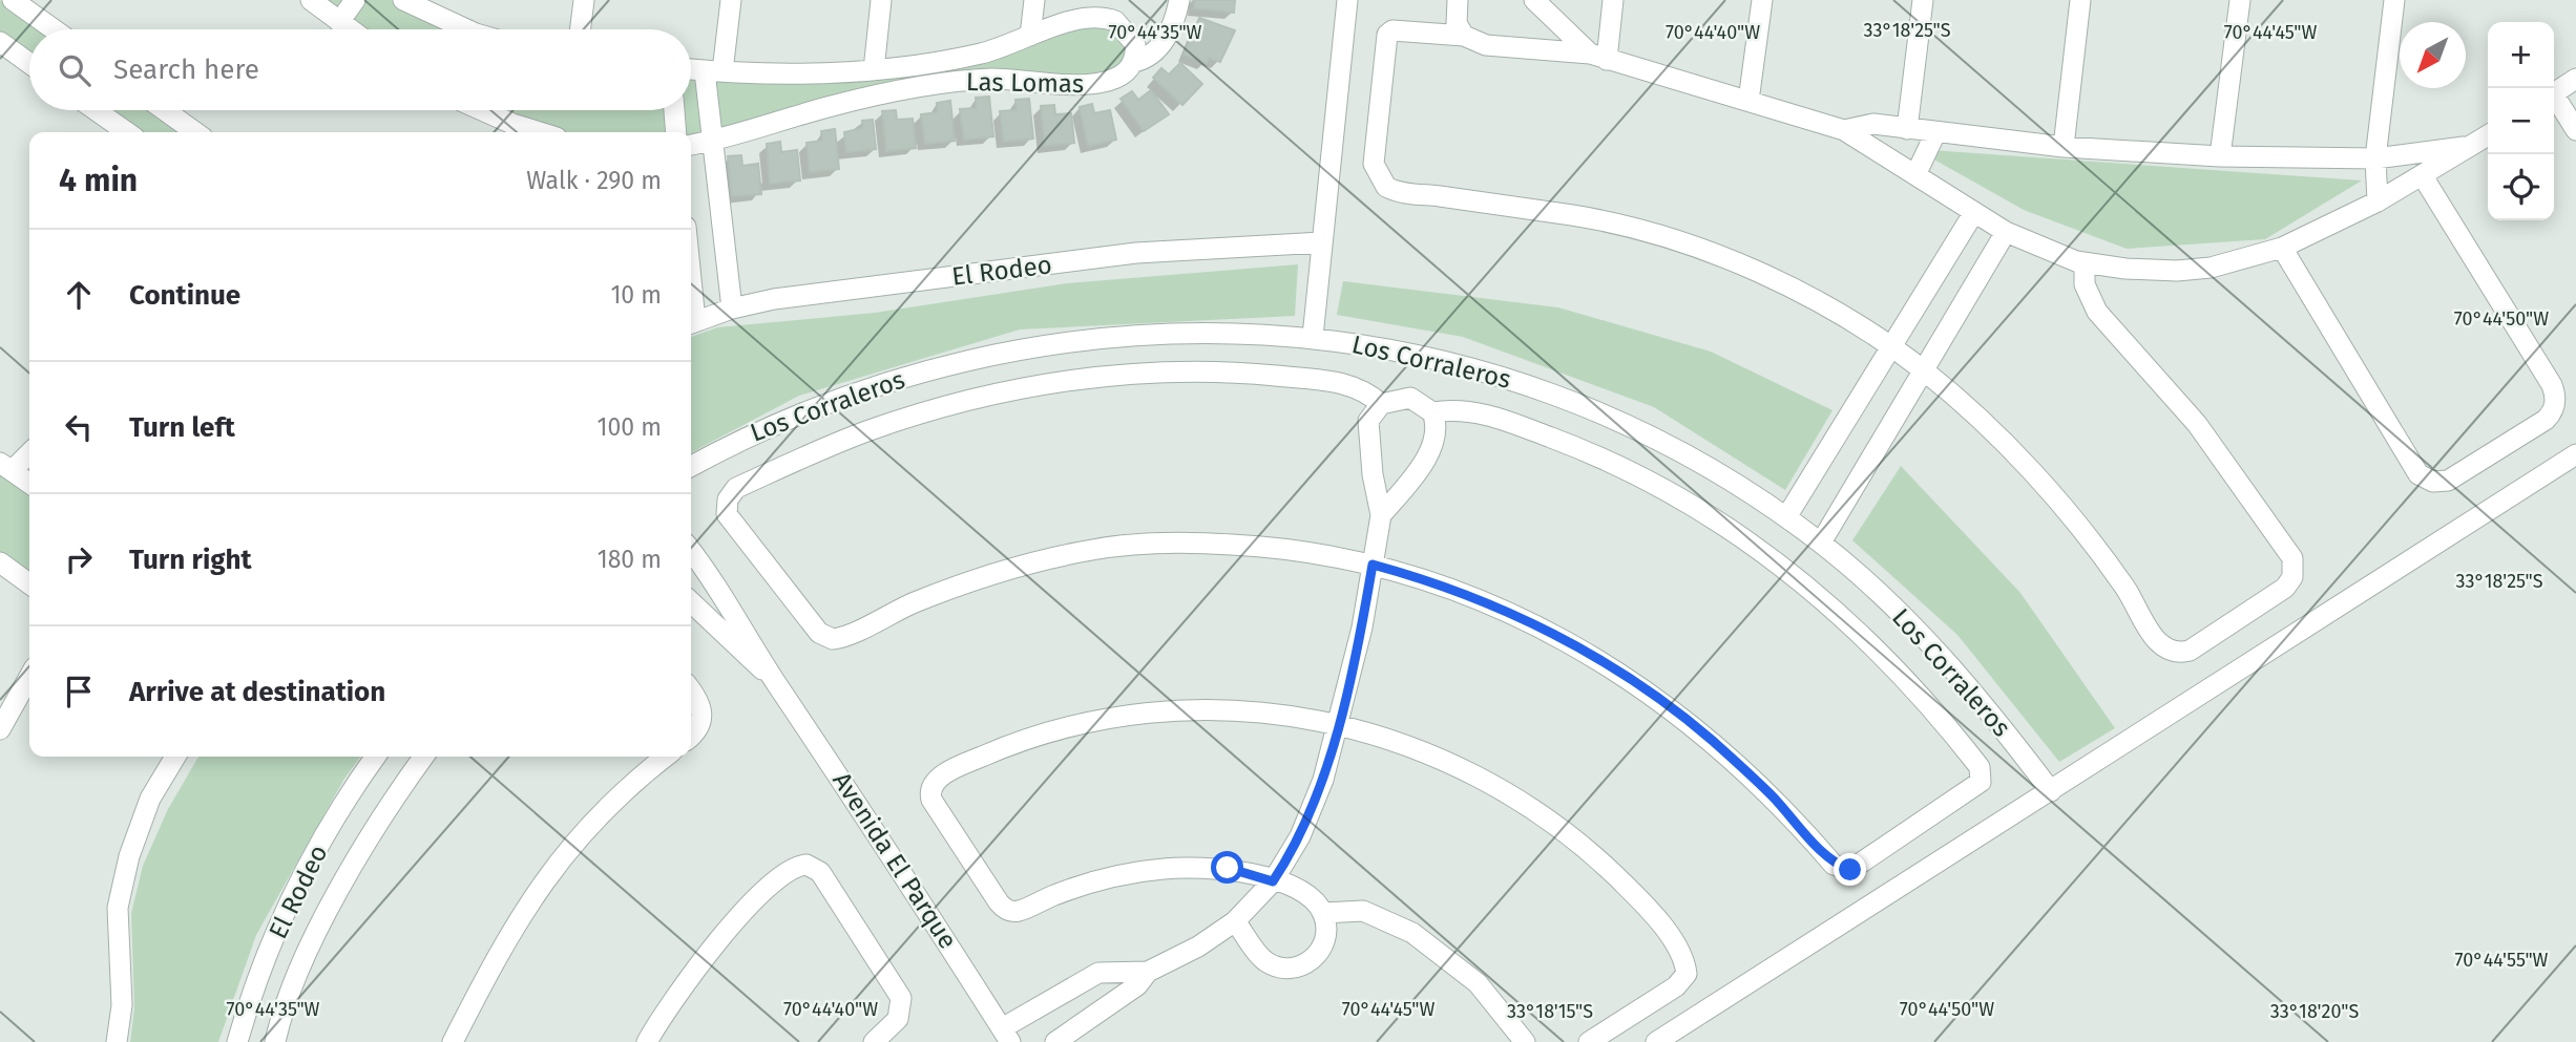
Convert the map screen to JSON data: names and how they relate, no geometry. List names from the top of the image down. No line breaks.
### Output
{"streets":{"street":["Las Lomas","El Rodeo","Los Corraleros","Avenida El Parque"]},"north":"bottom left","page":{"map_buttons":["+","−"],"search":"Search here","heading":["4 min","Walk · 290 m"],"list":[["Continue","10 m"],["Turn left","100 m"],["Turn right","180 m"],"Arrive at destination"]},"coordinates":["33°18'25\"S","70°44'45\"W","70°44'35\"W","70°44'40\"W","70°44'50\"W","70°44'55\"W","33°18'15\"S","33°18'20\"S"]}
